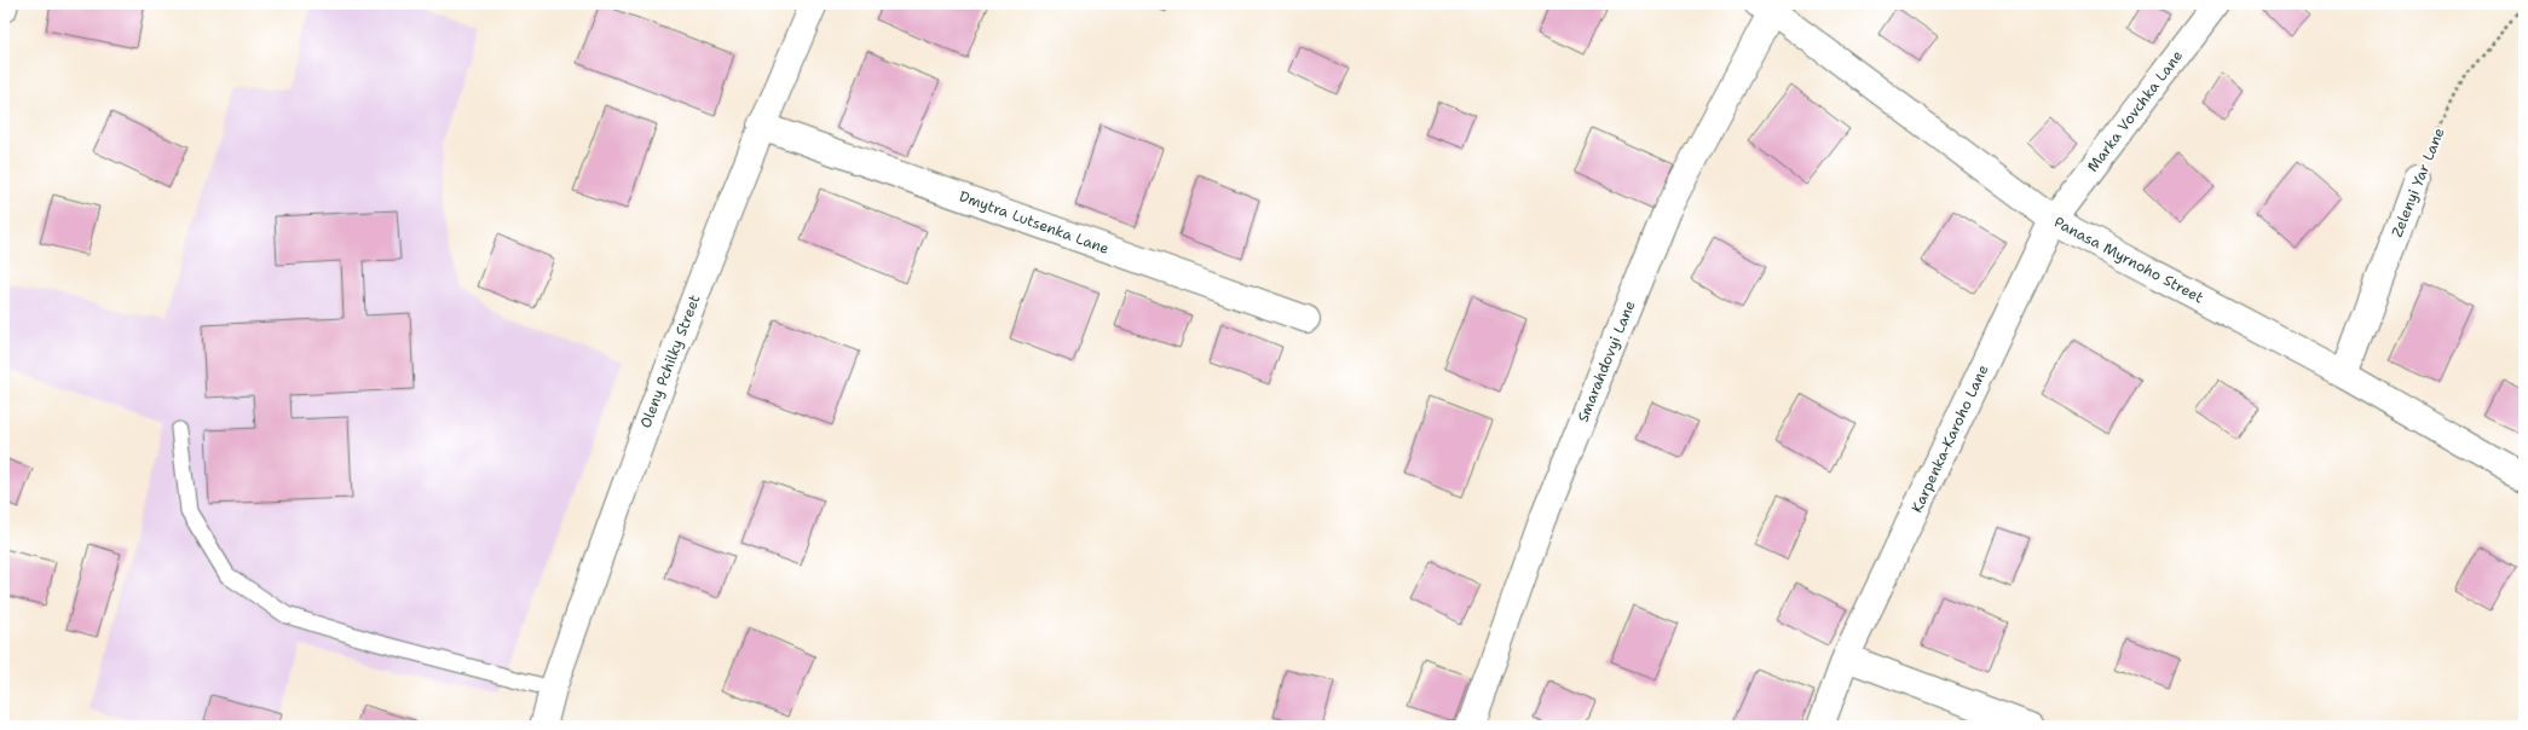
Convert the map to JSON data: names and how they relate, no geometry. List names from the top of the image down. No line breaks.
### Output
{"streets":{"street":["Marka Vovchka Lane","Zelenyi Yar Lane","Dmytra Lutsenka Lane","Panasa Myrnoho Street","Oleny Pchilky Street","Smarahdovyi Lane","Karpenka-Karoho Lane"]},"crossings":[["Marka Vovchka Lane","Panasa Myrnoho Street"],["Marka Vovchka Lane","Karpenka-Karoho Lane"],["Zelenyi Yar Lane","Panasa Myrnoho Street"],["Dmytra Lutsenka Lane","Oleny Pchilky Street"],["Panasa Myrnoho Street","Smarahdovyi Lane"],["Panasa Myrnoho Street","Karpenka-Karoho Lane"]]}
